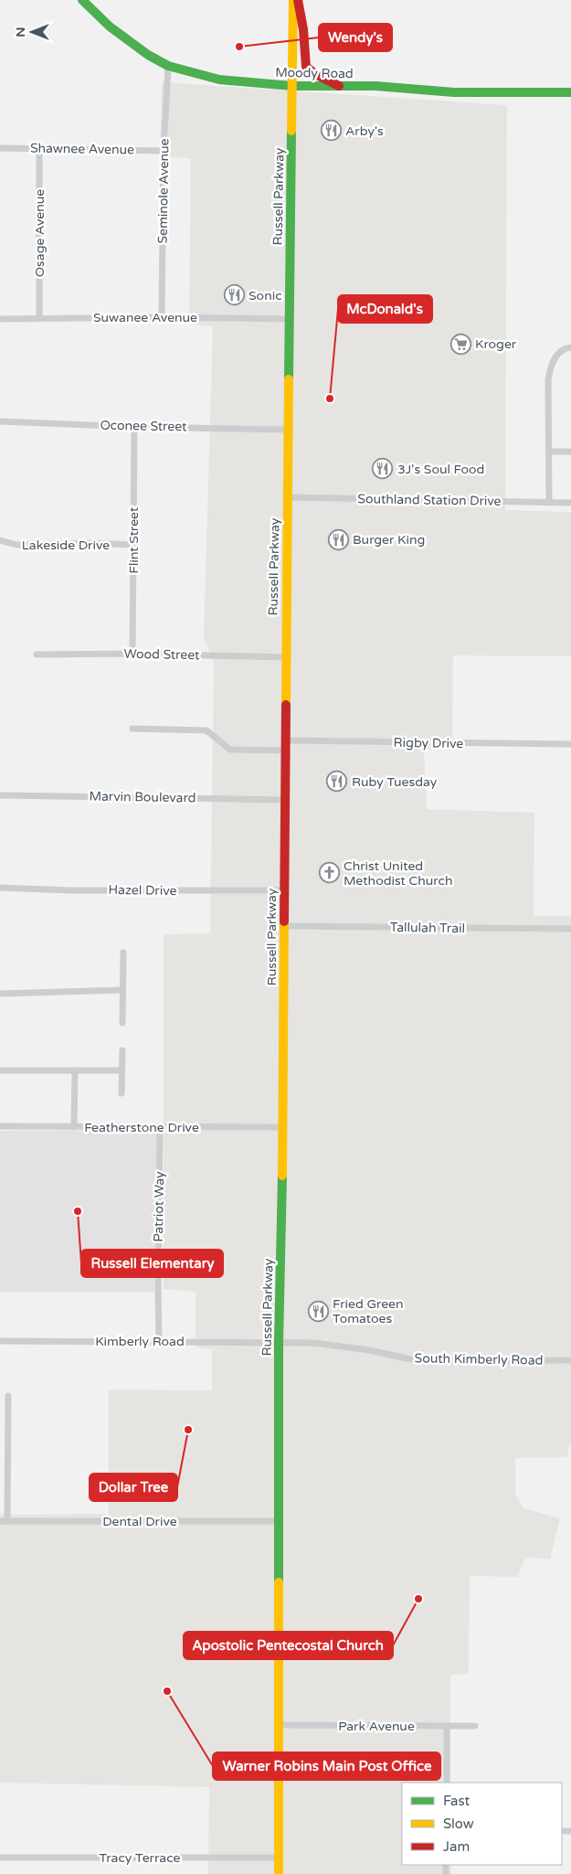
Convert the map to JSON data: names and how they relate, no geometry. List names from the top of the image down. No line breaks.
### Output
{"streets":{"main road":["Moody Road","Russell Parkway"],"street":["Shawnee Avenue","Seminole Avenue","Osage Avenue","Suwanee Avenue","Oconee Street","Southland Station Drive","Flint Street","Lakeside Drive","Wood Street","Rigby Drive","Marvin Boulevard","Hazel Drive","Tallulah Trail","Featherstone Drive","Patriot Way","Kimberly Road","South Kimberly Road","Dental Drive","Park Avenue","Tracy Terrace"]},"crossings":[["Moody Road","Seminole Avenue"],["Moody Road","Russell Parkway"],["Shawnee Avenue","Seminole Avenue"],["Shawnee Avenue","Osage Avenue"],["Seminole Avenue","Suwanee Avenue"],["Russell Parkway","Suwanee Avenue"],["Russell Parkway","Oconee Street"],["Russell Parkway","Southland Station Drive"],["Russell Parkway","Wood Street"],["Russell Parkway","Rigby Drive"],["Russell Parkway","Marvin Boulevard"],["Russell Parkway","Hazel Drive"],["Russell Parkway","Tallulah Trail"],["Russell Parkway","Featherstone Drive"],["Russell Parkway","Kimberly Road"],["Russell Parkway","South Kimberly Road"],["Russell Parkway","Dental Drive"],["Russell Parkway","Park Avenue"],["Russell Parkway","Tracy Terrace"],["Osage Avenue","Suwanee Avenue"],["Oconee Street","Flint Street"],["Flint Street","Lakeside Drive"],["Flint Street","Wood Street"],["Featherstone Drive","Patriot Way"],["Patriot Way","Kimberly Road"],["Kimberly Road","South Kimberly Road"]],"places":{"other":["Wendy's","McDonald's","Russell Elementary","Dollar Tree","Apostolic Pentecostal Church","Warner Robins Main Post Office"],"restaurant":["Arby's","Sonic","3J's Soul Food","Burger King","Ruby Tuesday","Fried Green Tomatoes"],"supermarket":["Kroger"],"church":["Christ United Methodist Church"]},"legend":["Fast","Slow","Jam"],"north":"left"}
